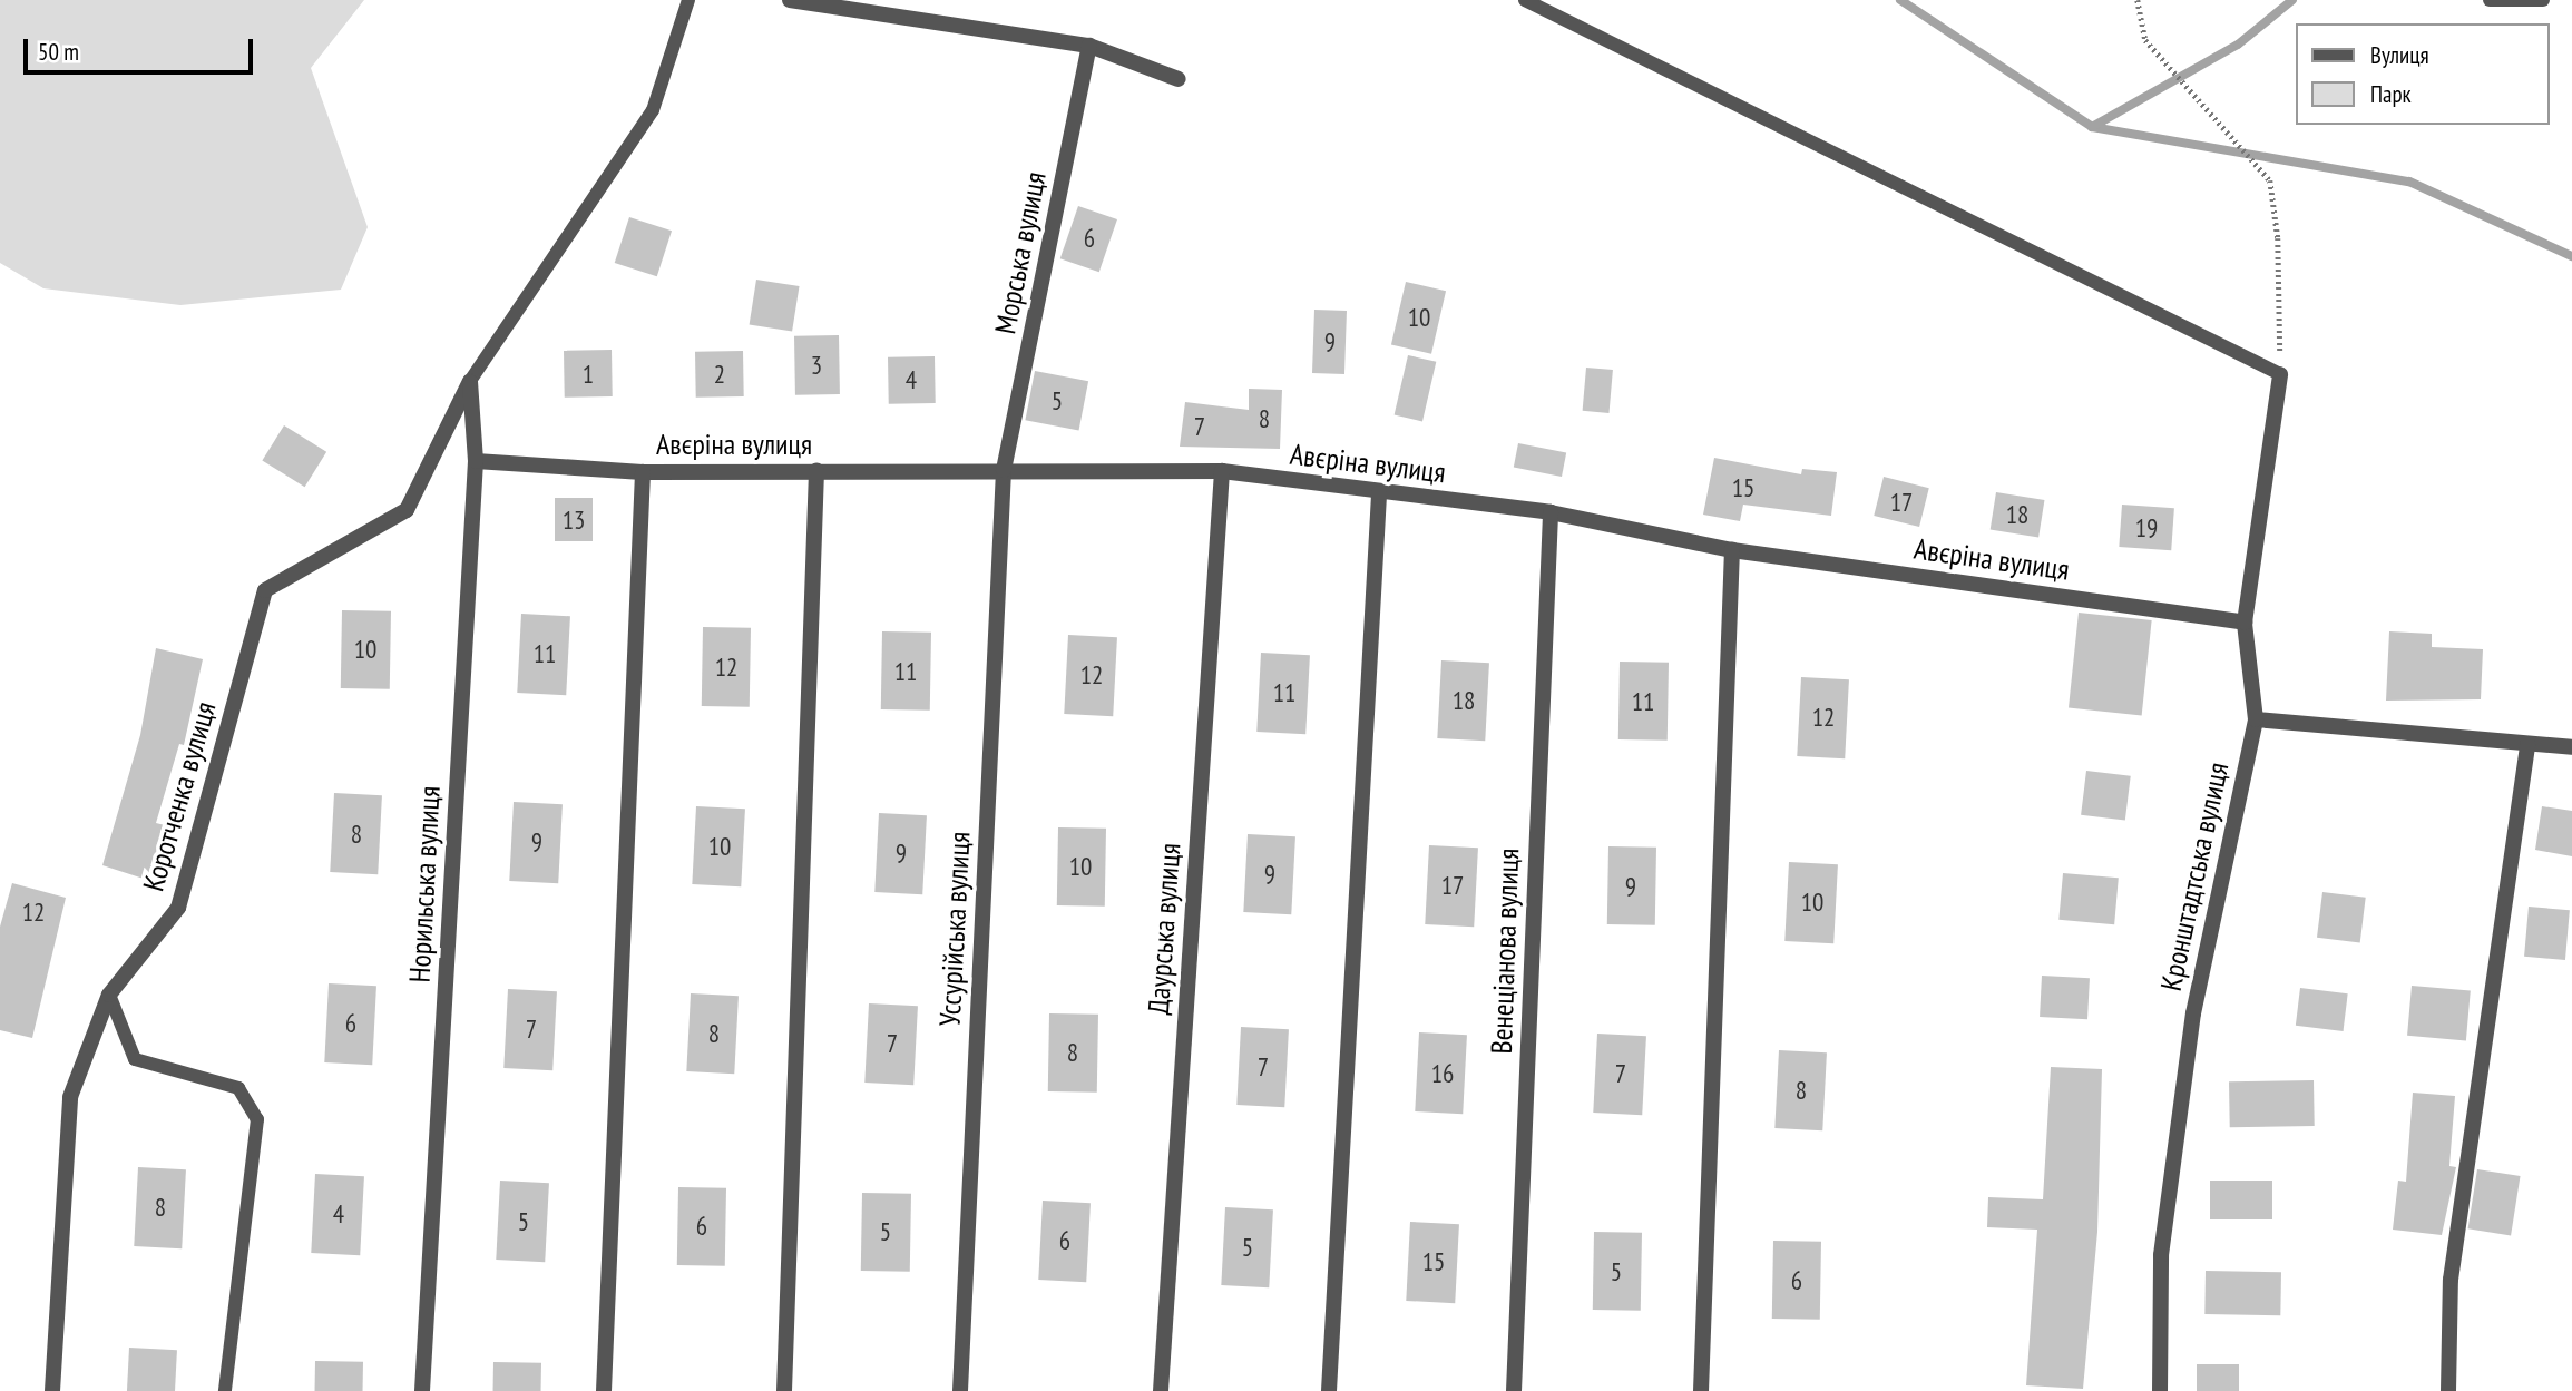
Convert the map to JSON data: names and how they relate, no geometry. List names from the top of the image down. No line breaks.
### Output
{"streets":{"street":["Морська вулиця","Авєріна вулиця","Коротченка вулиця","Кронштадтська вулиця","Норильська вулиця","Уссурійська вулиця","Даурська вулиця","Венеціанова вулиця"]},"crossings":[["Морська вулиця","Авєріна вулиця"],["Морська вулиця","Уссурійська вулиця"],["Авєріна вулиця","Кронштадтська вулиця"],["Авєріна вулиця","Норильська вулиця"],["Авєріна вулиця","Уссурійська вулиця"],["Авєріна вулиця","Даурська вулиця"],["Авєріна вулиця","Венеціанова вулиця"],["Коротченка вулиця","Норильська вулиця"]],"house_numbers":["6","10","9","3","1","2","4","5","8","7","15","17","18","13","19","10","11","12","11","12","11","18","11","12","8","9","10","9","10","9","17","9","10","12","6","7","8","7","8","7","16","7","8","8","4","5","6","5","6","5","15","5","6"],"legend":["Вулиця","Парк"],"scale_bar":"50 m"}
